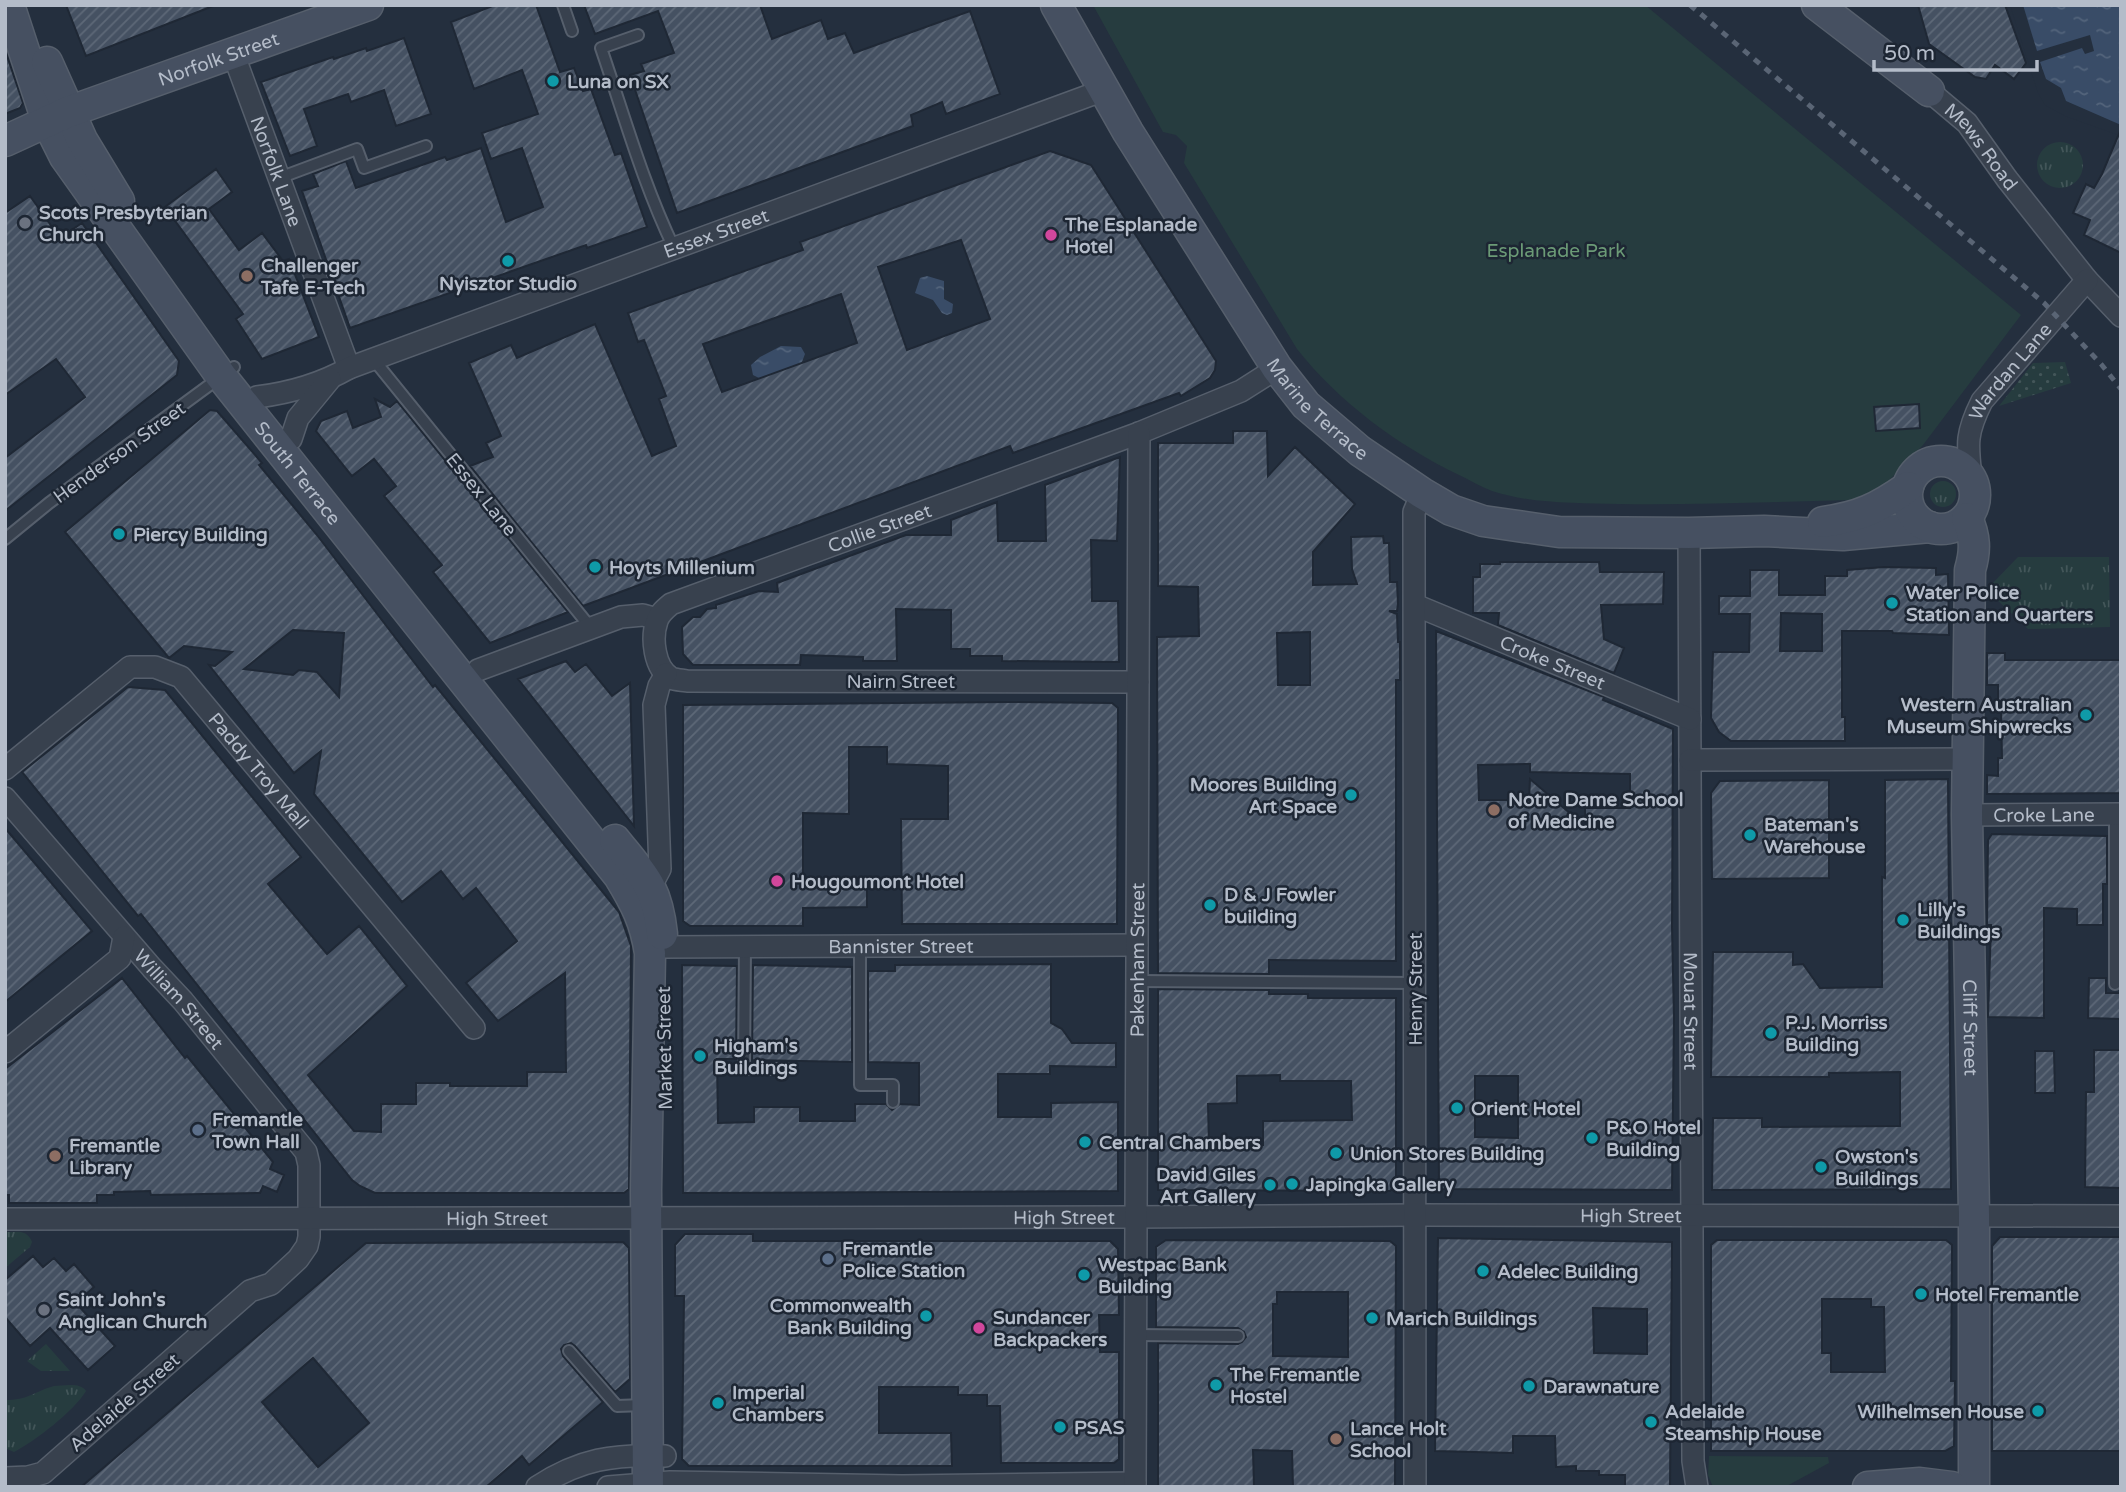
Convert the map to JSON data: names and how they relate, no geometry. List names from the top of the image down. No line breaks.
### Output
{"streets":{"street":["Norfolk Street","Mews Road","Norfolk Lane","Essex Street","Wardan Lane","Marine Terrace","South Terrace","Collie Street","Croke Street","Nairn Street","Paddy Troy Mall","Croke Lane","Bannister Street","Pakenham Street","Henry Street","William Street","Mouat Street","Cliff Street","Market Street","High Street","Adelaide Street"],"lane":["Henderson Street","Essex Lane"]},"crossings":[["Norfolk Street","Norfolk Lane"],["Norfolk Street","South Terrace"],["Mews Road","Wardan Lane"],["Norfolk Lane","Essex Street"],["Essex Street","Marine Terrace"],["Essex Street","South Terrace"],["Essex Street","Essex Lane"],["Wardan Lane","Marine Terrace"],["Wardan Lane","Cliff Street"],["Marine Terrace","Collie Street"],["Marine Terrace","Henry Street"],["Marine Terrace","Mouat Street"],["Marine Terrace","Cliff Street"],["Henderson Street","South Terrace"],["South Terrace","Market Street"],["Collie Street","Pakenham Street"],["Croke Street","Henry Street"],["Croke Street","Mouat Street"],["Nairn Street","Pakenham Street"],["Nairn Street","Market Street"],["Croke Lane","Cliff Street"],["Bannister Street","Pakenham Street"],["Bannister Street","Market Street"],["Pakenham Street","High Street"],["Henry Street","High Street"],["William Street","High Street"],["William Street","Adelaide Street"],["Mouat Street","High Street"],["Cliff Street","High Street"],["Market Street","High Street"],["High Street","Adelaide Street"]],"parks":["Esplanade Park"],"places":["Luna on SX","Scots Presbyterian Church","The Esplanade Hotel","Nyisztor Studio","Challenger Tafe E-Tech","Piercy Building","Hoyts Millenium","Water Police Station and Quarters","Western Australian Museum Shipwrecks","Moores Building Art Space","Notre Dame School of Medicine","Bateman's Warehouse","Hougoumont Hotel","D & J Fowler building","Lilly's Buildings","P.J. Morriss Building","Higham's Buildings","Orient Hotel","Fremantle Town Hall","P&O Hotel Building","Central Chambers","Union Stores Building","Fremantle Library","Owston's Buildings","Japingka Gallery","David Giles Art Gallery","Fremantle Police Station","Adelec Building","Westpac Bank Building","Hotel Fremantle","Saint John's Anglican Church","Commonwealth Bank Building","Marich Buildings","Sundancer Backpackers","The Fremantle Hostel","Darawnature","Imperial Chambers","Wilhelmsen House","Adelaide Steamship House","PSAS","Lance Holt School"],"scale_bar":"50 m"}
